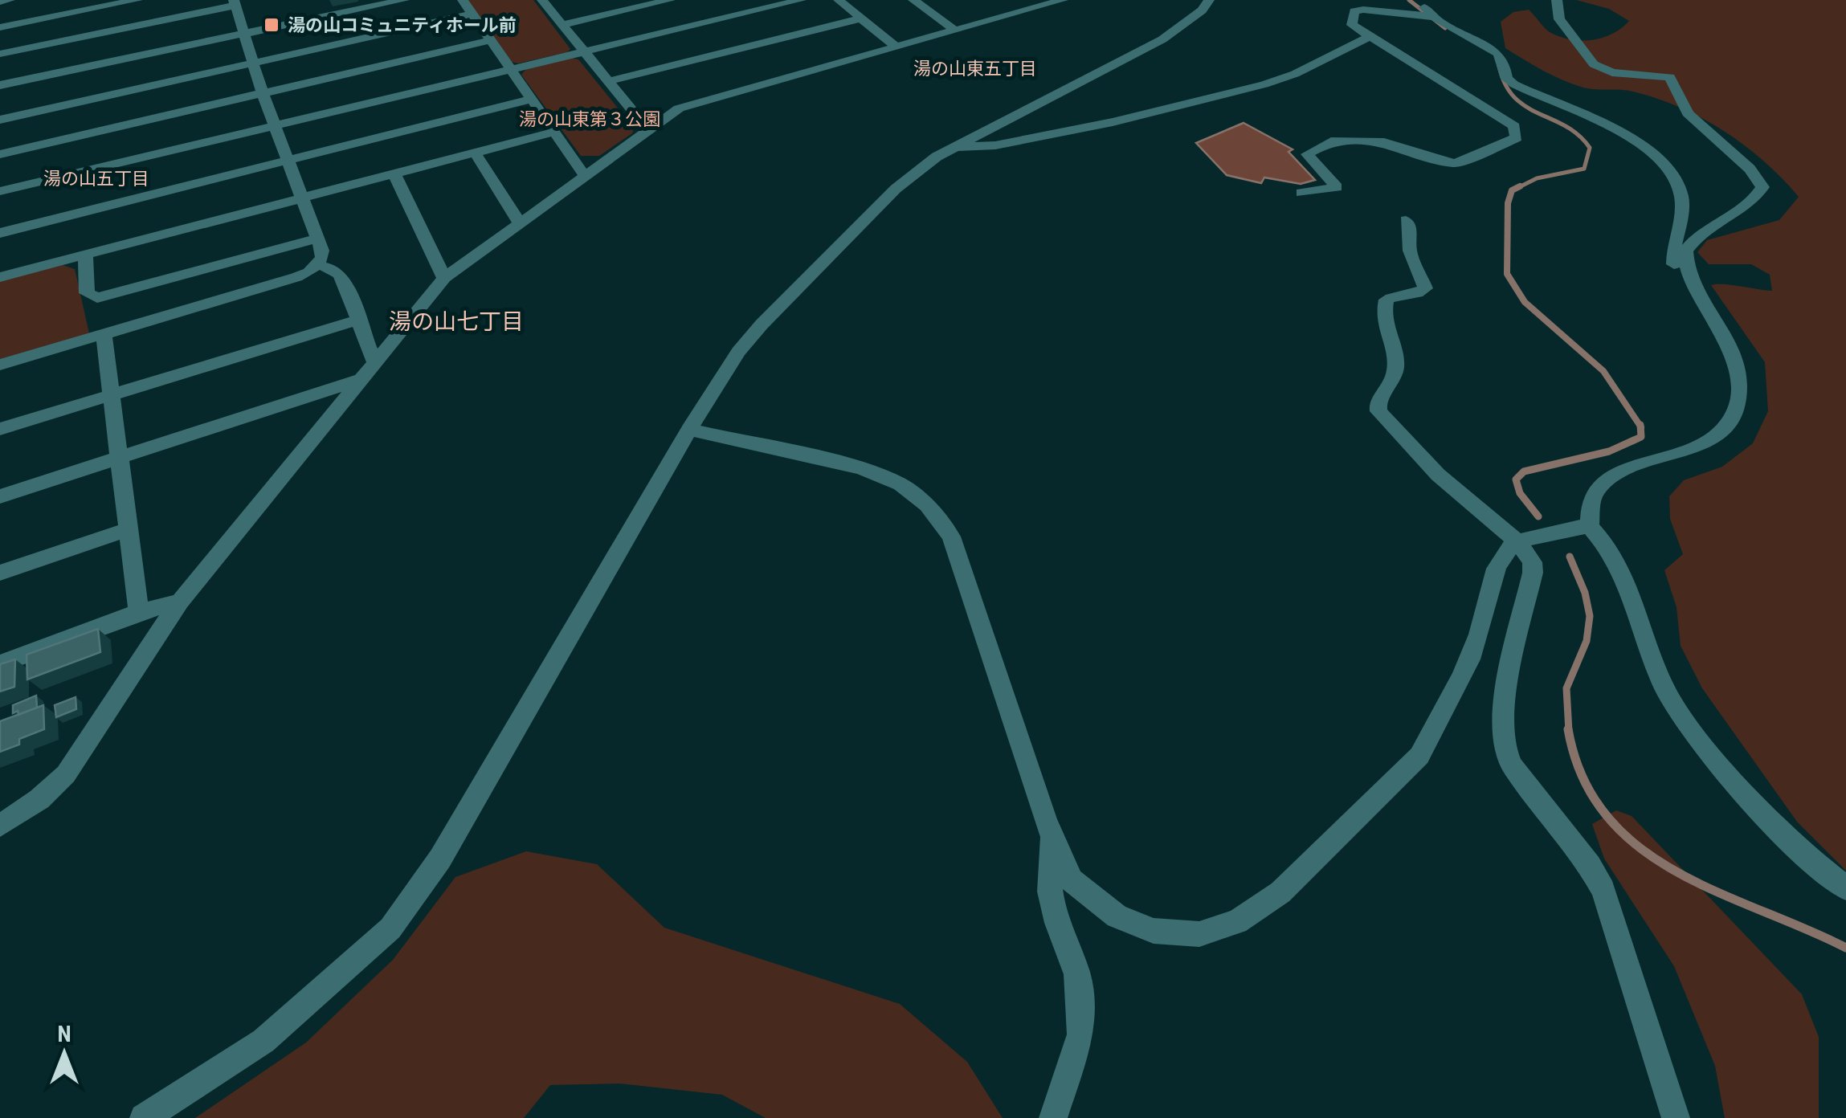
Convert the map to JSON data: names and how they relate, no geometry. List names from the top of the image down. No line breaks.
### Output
{"districts":["湯の山東五丁目","湯の山五丁目","湯の山七丁目"],"parks":["湯の山東第３公園"],"places":{"transit":["湯の山コミュニティホール前"]},"north":"top"}
